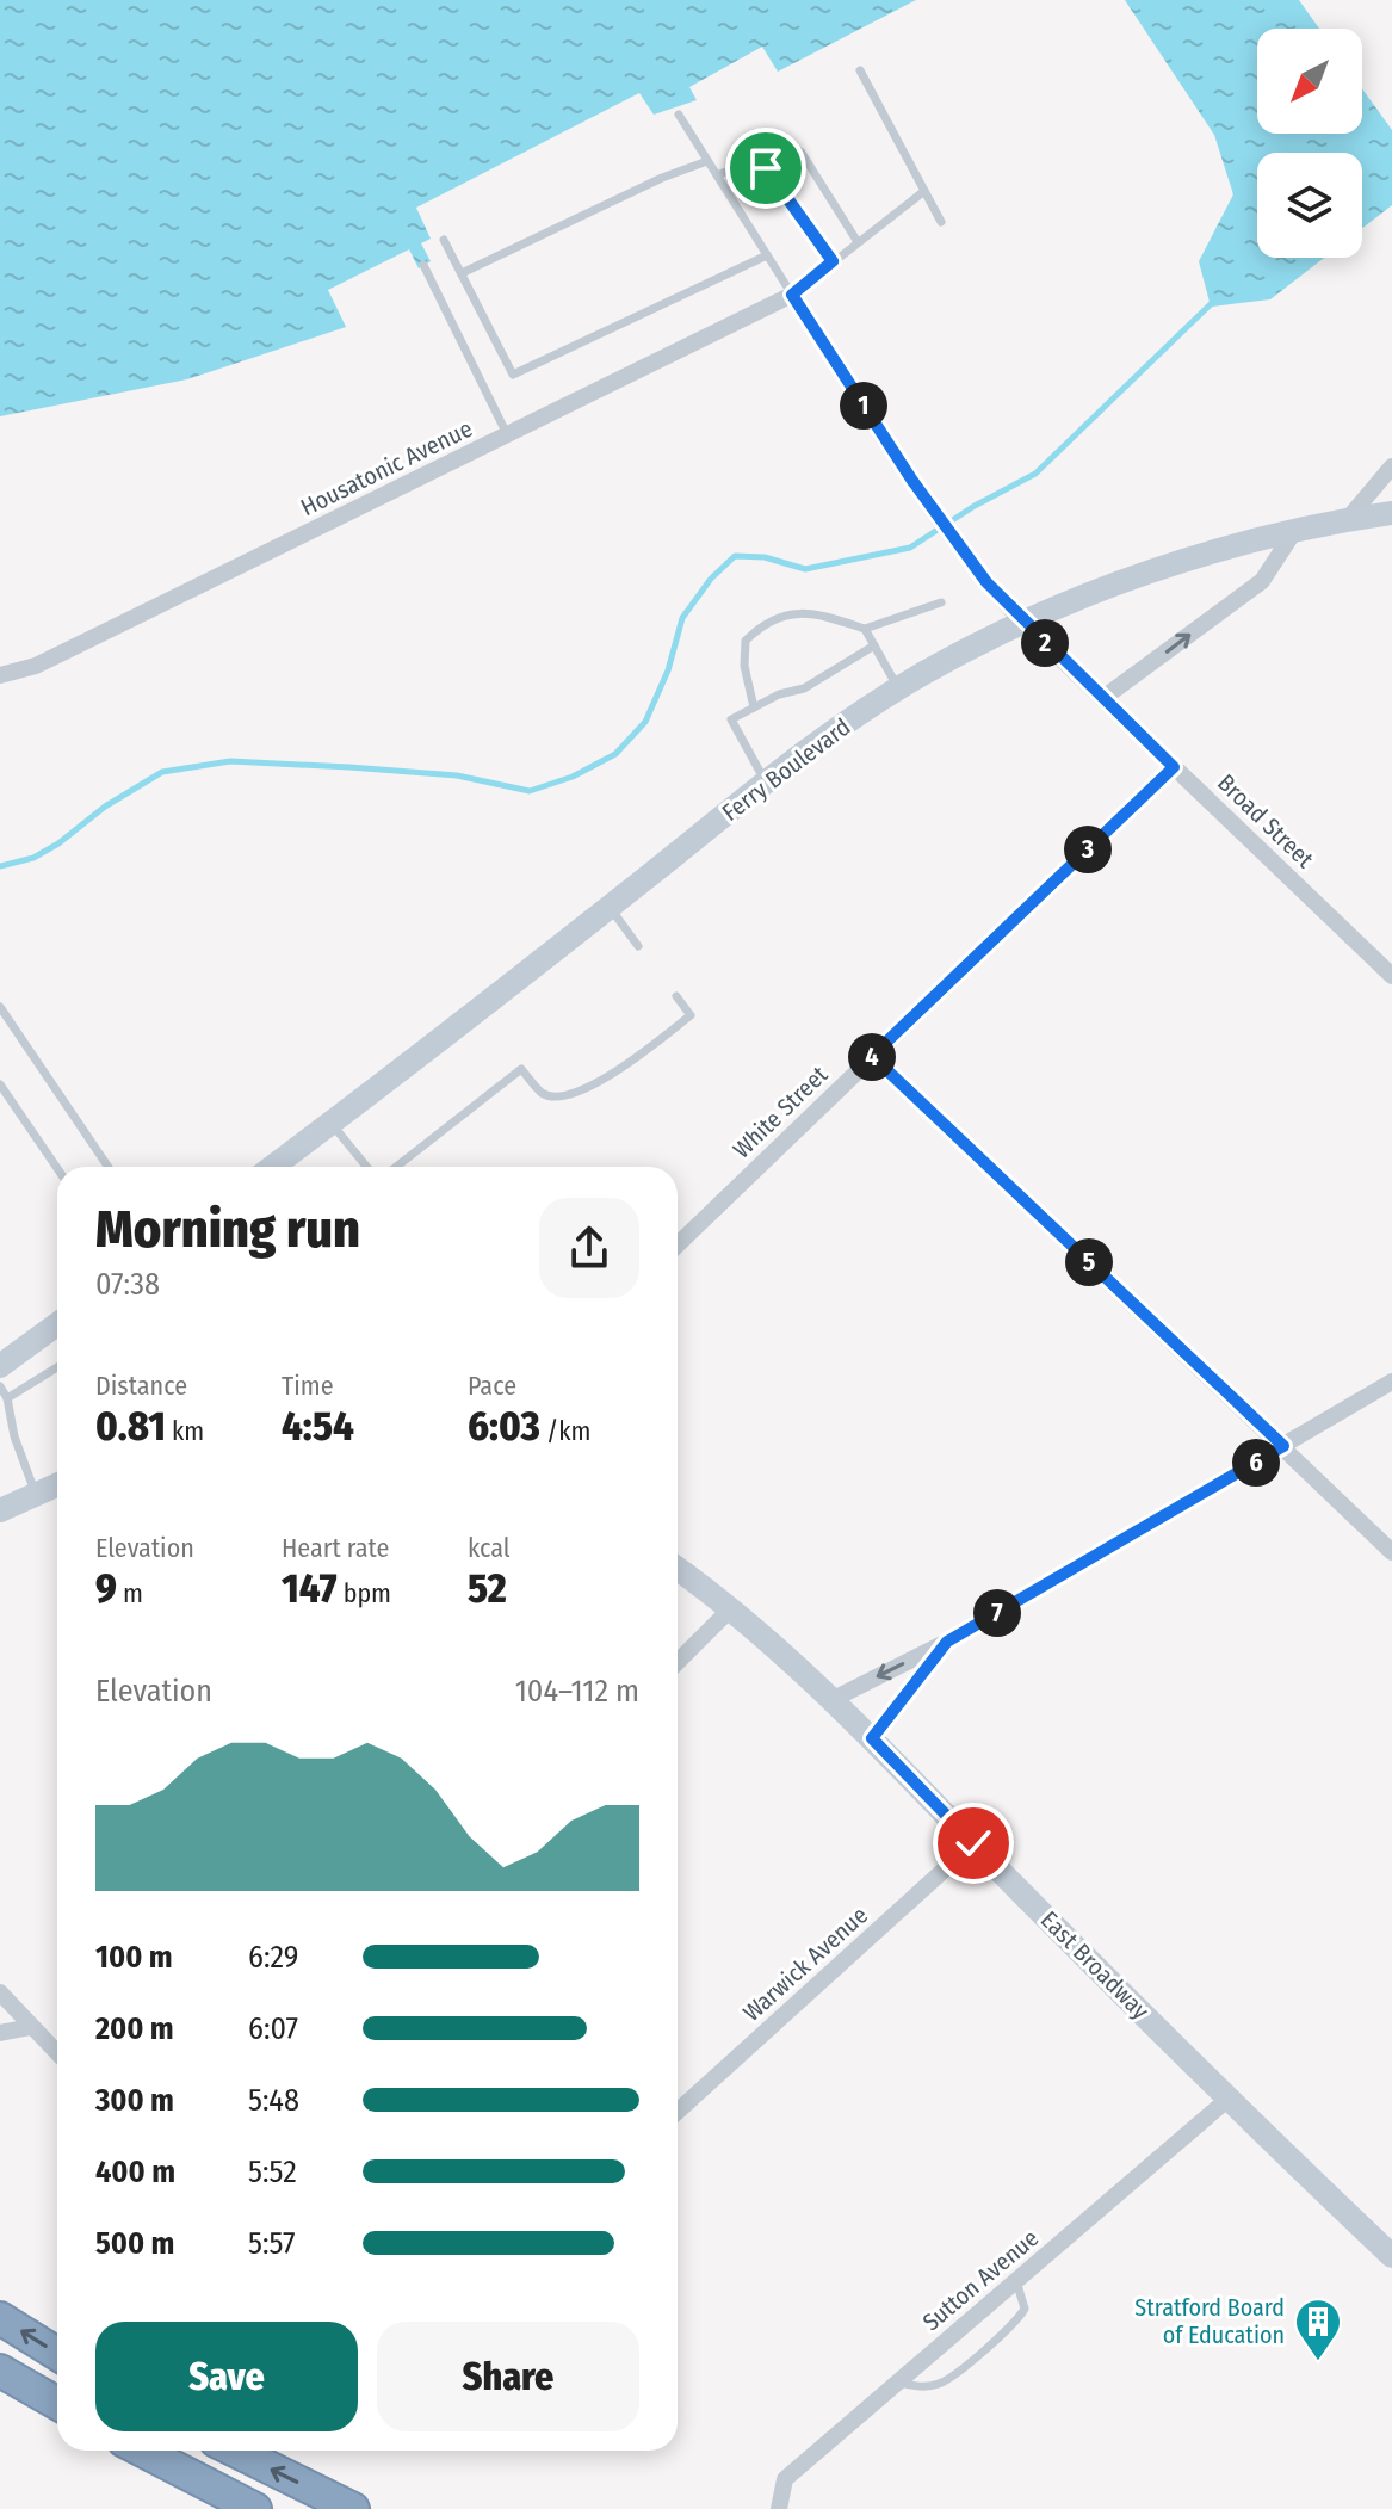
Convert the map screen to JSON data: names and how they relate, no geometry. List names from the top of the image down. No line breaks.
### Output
{"streets":{"main road":["Ferry Boulevard","East Broadway"],"street":["Housatonic Avenue","Broad Street","White Street","Warwick Avenue","Sutton Avenue"]},"crossings":[["Housatonic Avenue","Broad Street"],["Ferry Boulevard","Broad Street"],["Broad Street","White Street"],["Warwick Avenue","East Broadway"],["East Broadway","Sutton Avenue"]],"places":{"building":["Stratford Board of Education"]},"north":"bottom left","page":{"pins":["1","2","3","4","5","6","7"],"heading":["Morning run","07:38"],"stats":[["Distance","0.81 km"],["Time","4:54"],["Pace","6:03 /km"],["Elevation","9 m"],["Heart rate","147 bpm"],["kcal","52"]],"chart":["Elevation","104–112 m"],"list":[{"name":"100 m","note":"6:29"},{"name":"200 m","note":"6:07"},{"name":"300 m","note":"5:48"},{"name":"400 m","note":"5:52"},{"name":"500 m","note":"5:57"}],"buttons":["Save","Share"]}}
